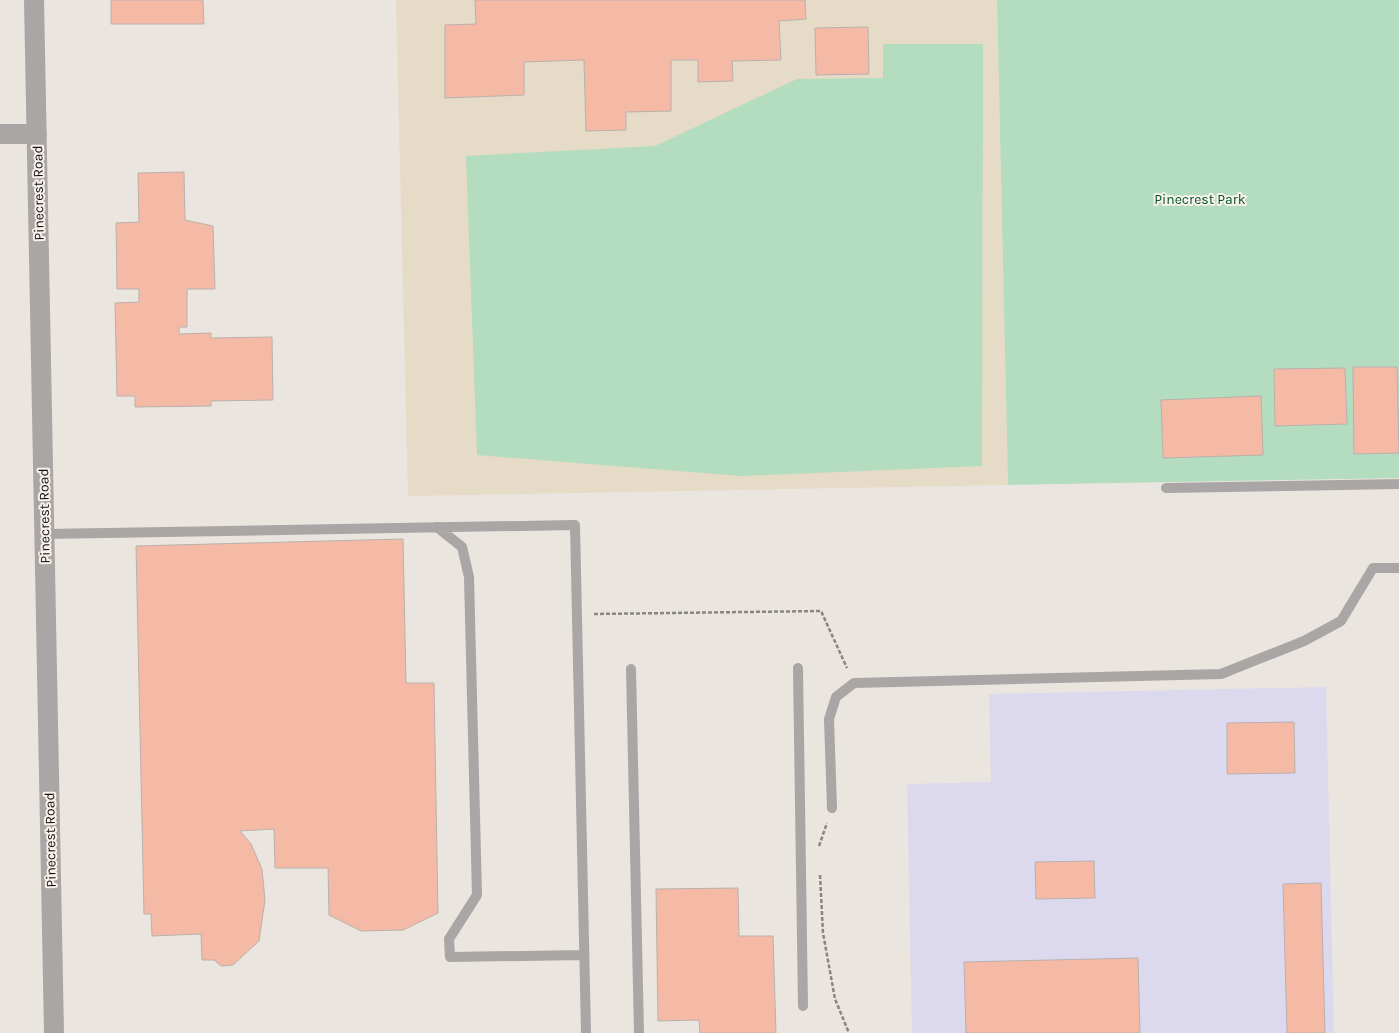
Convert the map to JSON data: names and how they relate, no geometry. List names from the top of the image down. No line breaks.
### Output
{"streets":{"street":["Pinecrest Road"]},"parks":["Pinecrest Park"]}
